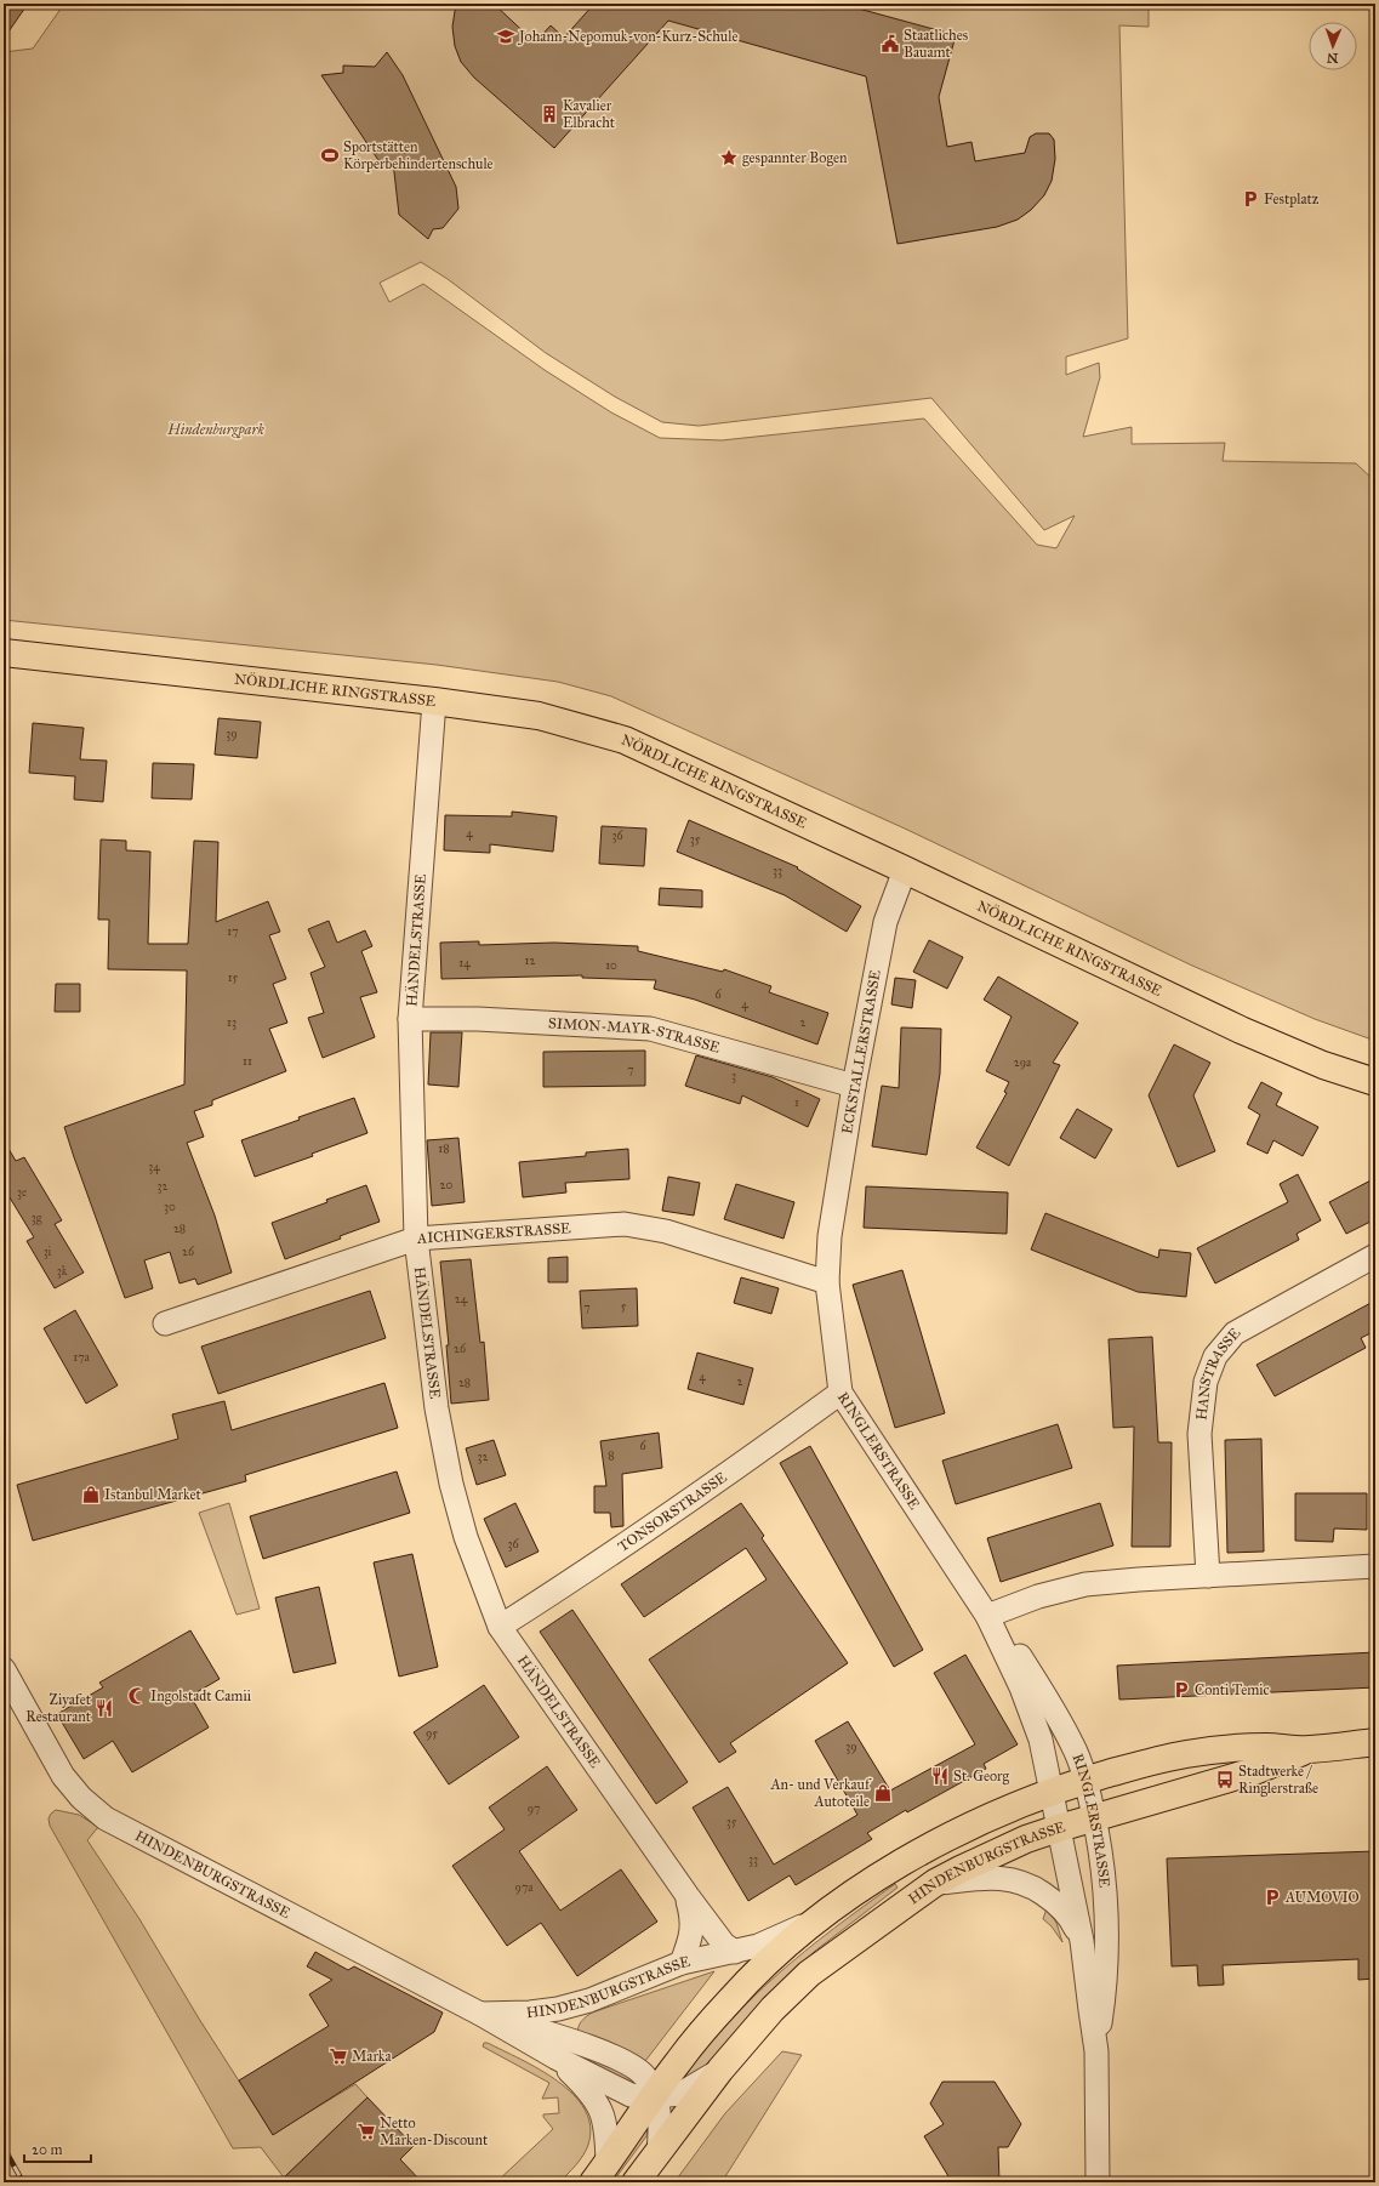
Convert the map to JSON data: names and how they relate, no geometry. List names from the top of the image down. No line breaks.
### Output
{"streets":{"main road":["NÖRDLICHE RINGSTRASSE","HINDENBURGSTRASSE"],"street":["HÄNDELSTRASSE","SIMON-MAYR-STRASSE","ECKSTALLERSTRASSE","AICHINGERSTRASSE","HANSTRASSE","RINGLERSTRASSE","TONSORSTRASSE"]},"crossings":[["NÖRDLICHE RINGSTRASSE","HÄNDELSTRASSE"],["NÖRDLICHE RINGSTRASSE","ECKSTALLERSTRASSE"],["HÄNDELSTRASSE","SIMON-MAYR-STRASSE"],["HÄNDELSTRASSE","AICHINGERSTRASSE"],["HÄNDELSTRASSE","TONSORSTRASSE"],["HÄNDELSTRASSE","HINDENBURGSTRASSE"],["SIMON-MAYR-STRASSE","ECKSTALLERSTRASSE"],["ECKSTALLERSTRASSE","RINGLERSTRASSE"],["AICHINGERSTRASSE","RINGLERSTRASSE"],["RINGLERSTRASSE","TONSORSTRASSE"],["RINGLERSTRASSE","HINDENBURGSTRASSE"]],"parks":["Hindenburgpark"],"places":{"school or university":["Johann-Nepomuk-von-Kurz-Schule"],"public building":["Staatliches Bauamt"],"building":["Kavalier Elbracht"],"sports":["Sportstätten Körperbehindertenschule"],"place":["gespannter Bogen"],"parking":["Festplatz","Conti Temic","AUMOVIO"],"shop":["Istanbul Market","An- und Verkauf Autoteile"],"mosque":["Ingolstadt Camii"],"restaurant":["Ziyafet Restaurant","St. Georg"],"bus stop":["Stadtwerke / Ringlerstraße"],"supermarket":["Marka","Netto Marken-Discount"]},"house_numbers":["39","4","36","35","33","17","12","14","10","15","6","4","13","2","11","29a","7","3","1","18","34","20","32","3e","30","3g","28","3i","26","3k","24","5","7","26","17a","4","2","28","6","8","32","36","95","39","97","35","33","97a"],"scale_bar":"20 m","north":"bottom"}
